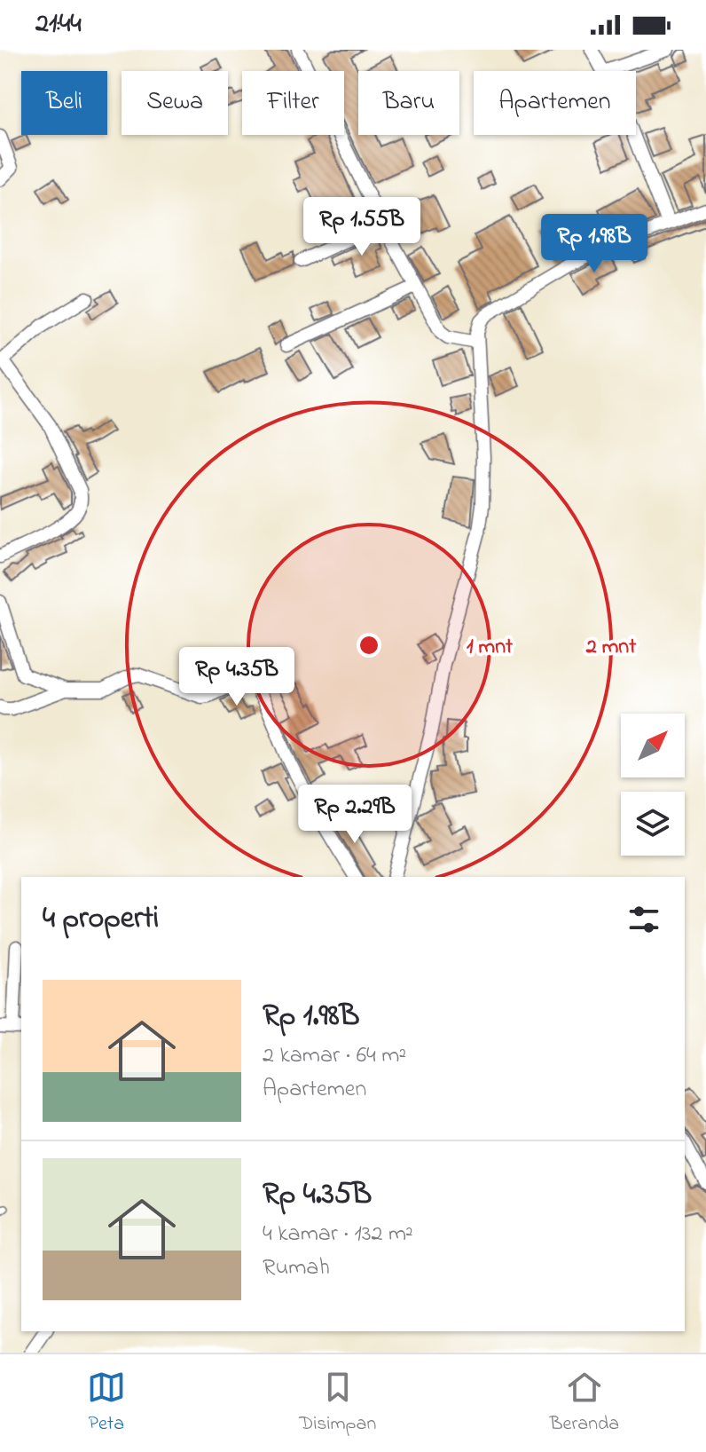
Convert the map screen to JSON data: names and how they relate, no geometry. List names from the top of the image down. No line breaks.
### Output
{"north":"top right","page":{"status":"21:44","chip":["Beli","Sewa","Filter","Baru","Apartemen"],"price":["Rp 1.55B","Rp 1.98B","Rp 4.35B","Rp 2.29B"],"heading":"4 properti","list":[{"name":"Rp 1.98B","note":"2 kamar · 64 m² · Apartemen"},{"name":"Rp 4.35B","note":"4 kamar · 132 m² · Rumah"}],"tabs":["Peta","Disimpan","Beranda"]},"rings":["1 mnt","2 mnt"]}
